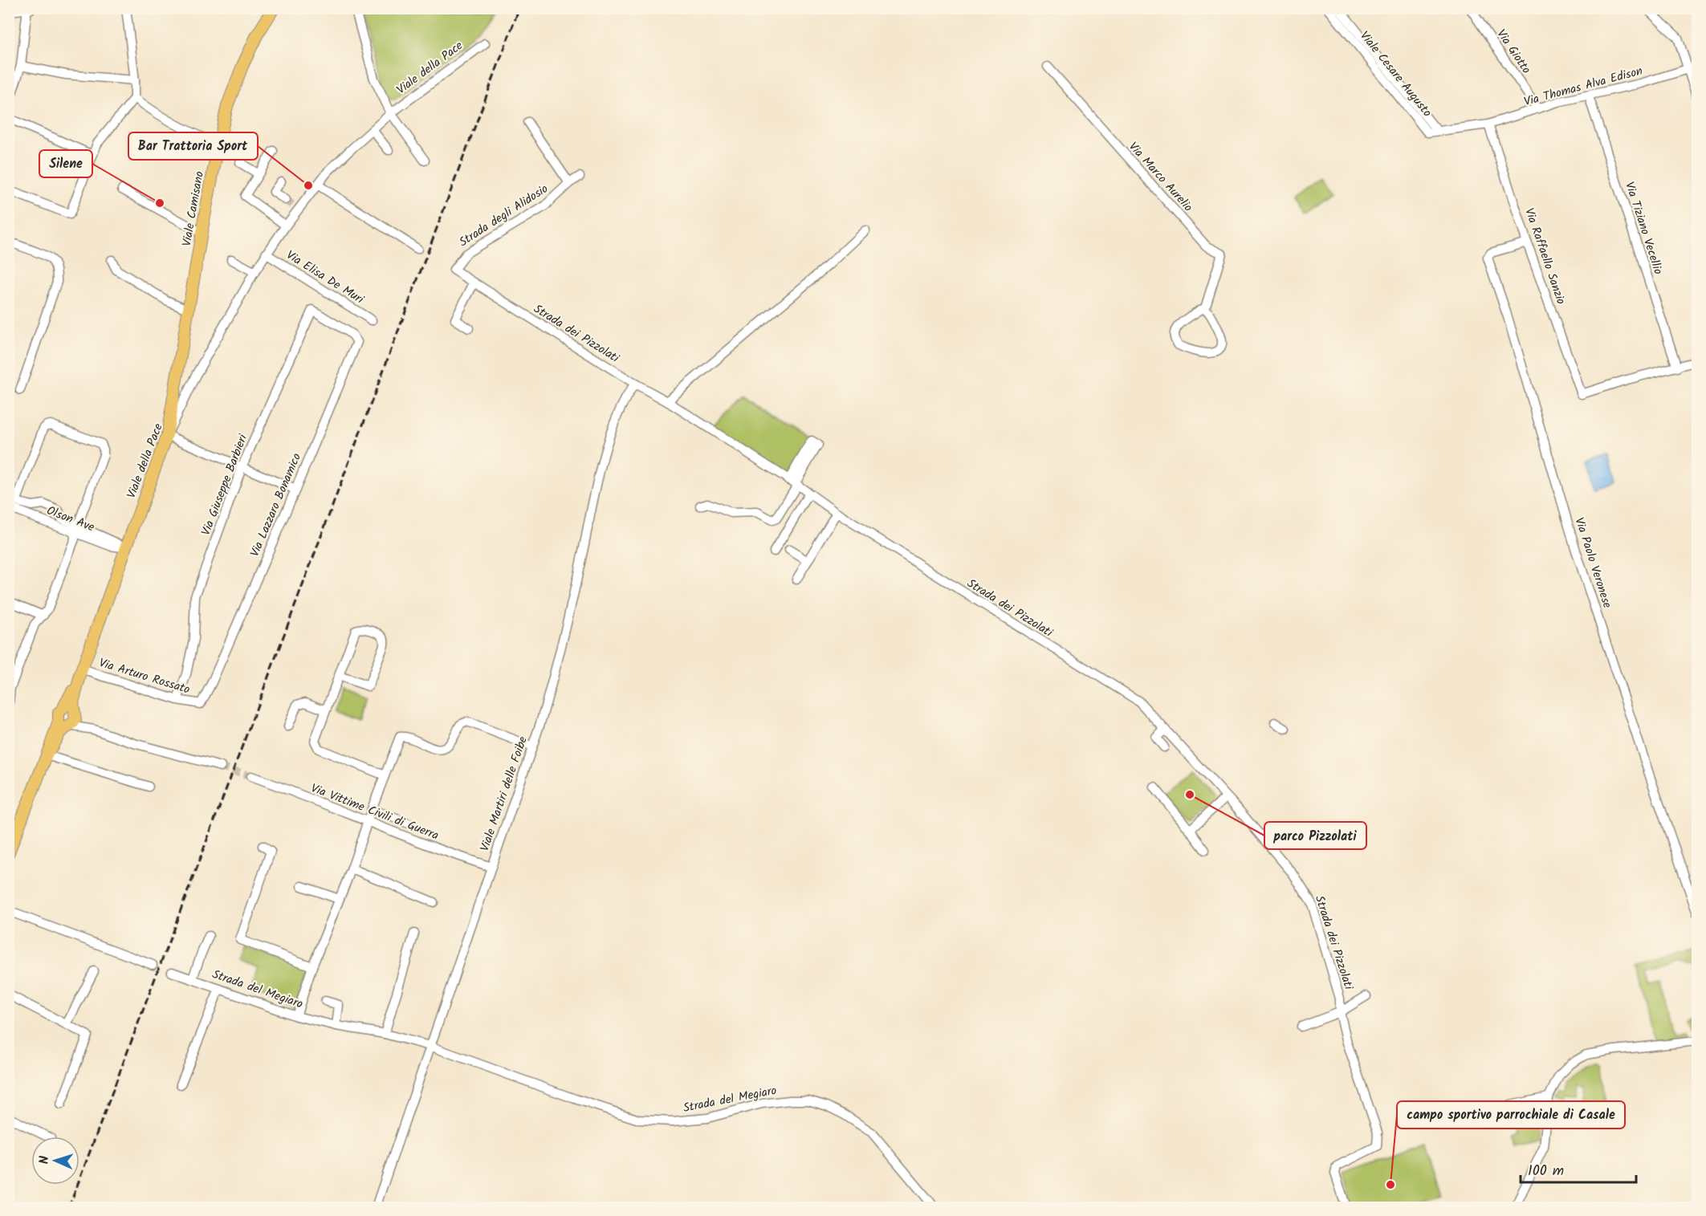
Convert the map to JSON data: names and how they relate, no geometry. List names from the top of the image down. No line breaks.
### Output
{"streets":{"main road":["Viale della Pace","Viale Camisano"],"street":["Via Giotto","Viale Cesare Augusto","Via Thomas Alva Edison","Via Marco Aurelio","Strada degli Alidosio","Via Tiziano Vecellio","Via Raffaello Sanzio","Via Elisa De Muri","Strada dei Pizzolati","Via Giuseppe Barbieri","Via Lazzaro Bonamico","Olson Ave","Via Paolo Veronese","Via Arturo Rossato","Viale Martiri delle Foibe","Via Vittime Civili di Guerra","Strada del Megiaro"]},"crossings":[["Via Giotto","Via Thomas Alva Edison"],["Viale della Pace","Viale Camisano"],["Viale della Pace","Via Elisa De Muri"],["Viale della Pace","Olson Ave"],["Viale della Pace","Via Arturo Rossato"],["Viale Cesare Augusto","Via Thomas Alva Edison"],["Via Thomas Alva Edison","Via Tiziano Vecellio"],["Via Thomas Alva Edison","Via Raffaello Sanzio"],["Strada degli Alidosio","Strada dei Pizzolati"],["Via Tiziano Vecellio","Via Raffaello Sanzio"],["Via Raffaello Sanzio","Via Paolo Veronese"],["Strada dei Pizzolati","Viale Martiri delle Foibe"],["Via Giuseppe Barbieri","Via Lazzaro Bonamico"],["Via Giuseppe Barbieri","Via Arturo Rossato"],["Via Lazzaro Bonamico","Via Arturo Rossato"],["Viale Martiri delle Foibe","Via Vittime Civili di Guerra"],["Viale Martiri delle Foibe","Strada del Megiaro"]],"places":["Bar Trattoria Sport","Silene","parco Pizzolati","campo sportivo parrochiale di Casale"],"scale_bar":"100 m","north":"left"}
